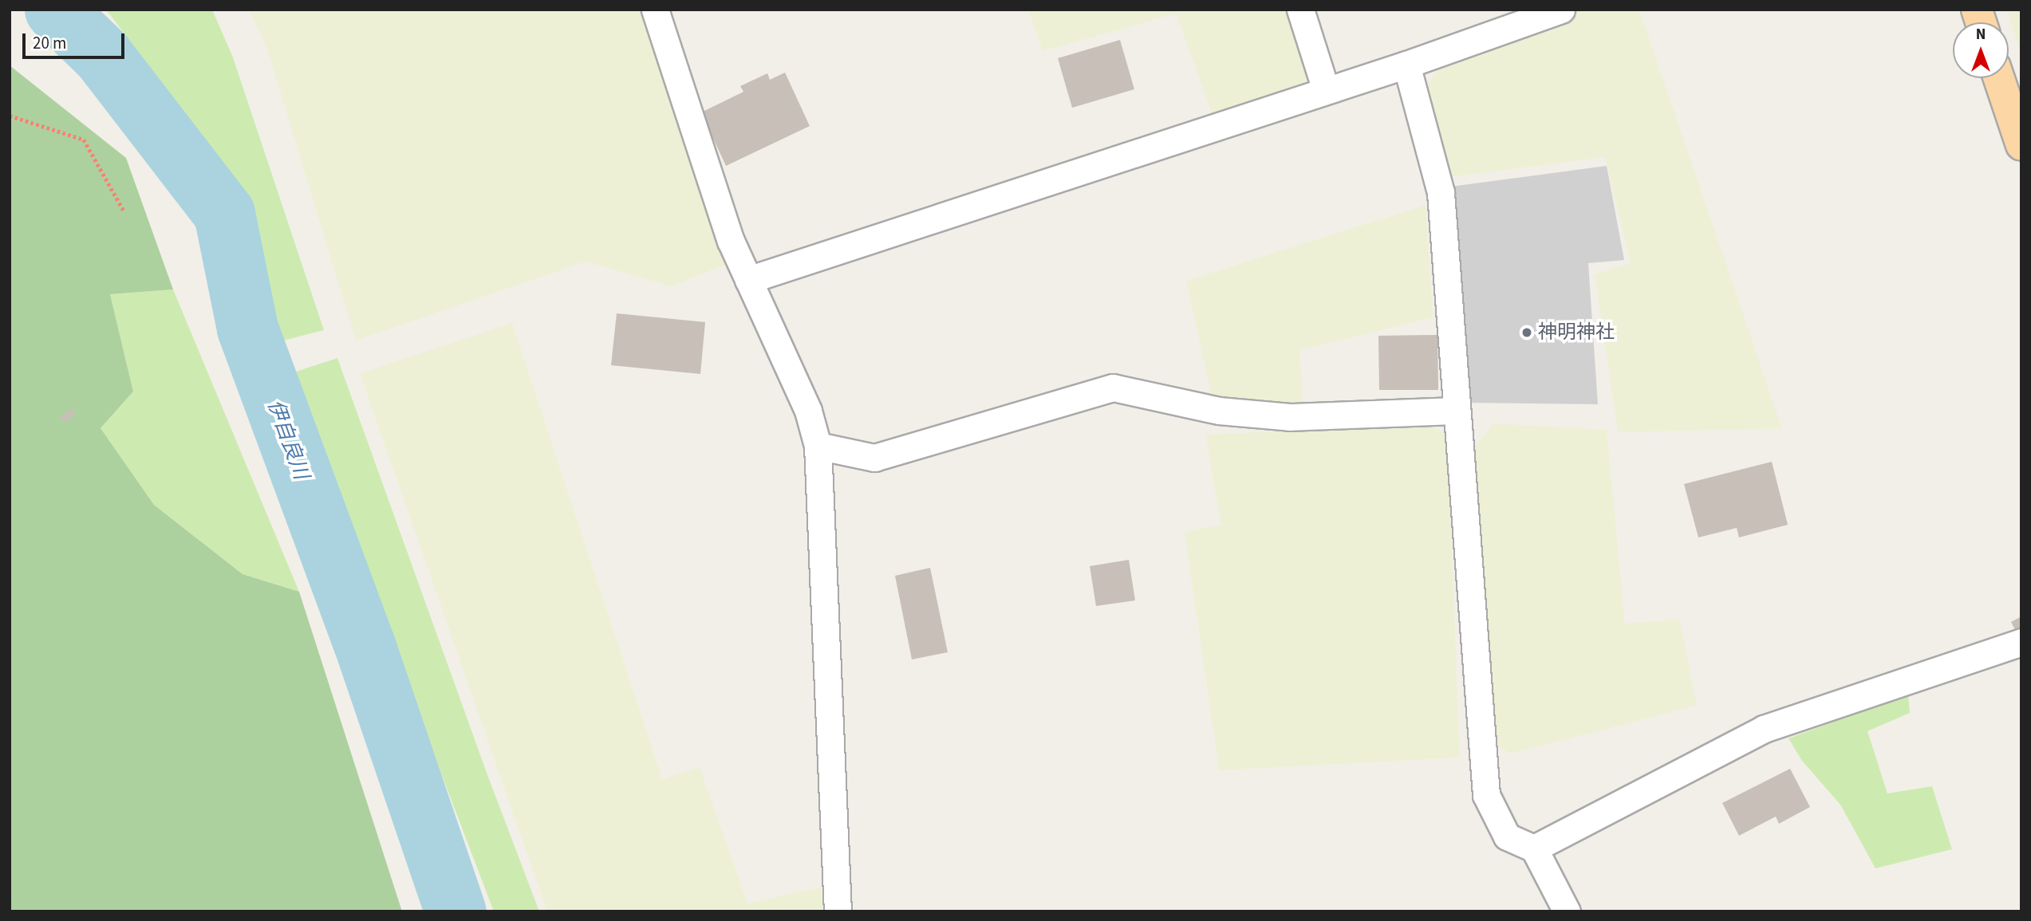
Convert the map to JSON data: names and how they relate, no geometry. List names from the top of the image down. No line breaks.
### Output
{"water":["伊自良川"],"places":["神明神社"],"scale_bar":"20 m","north":"top"}
